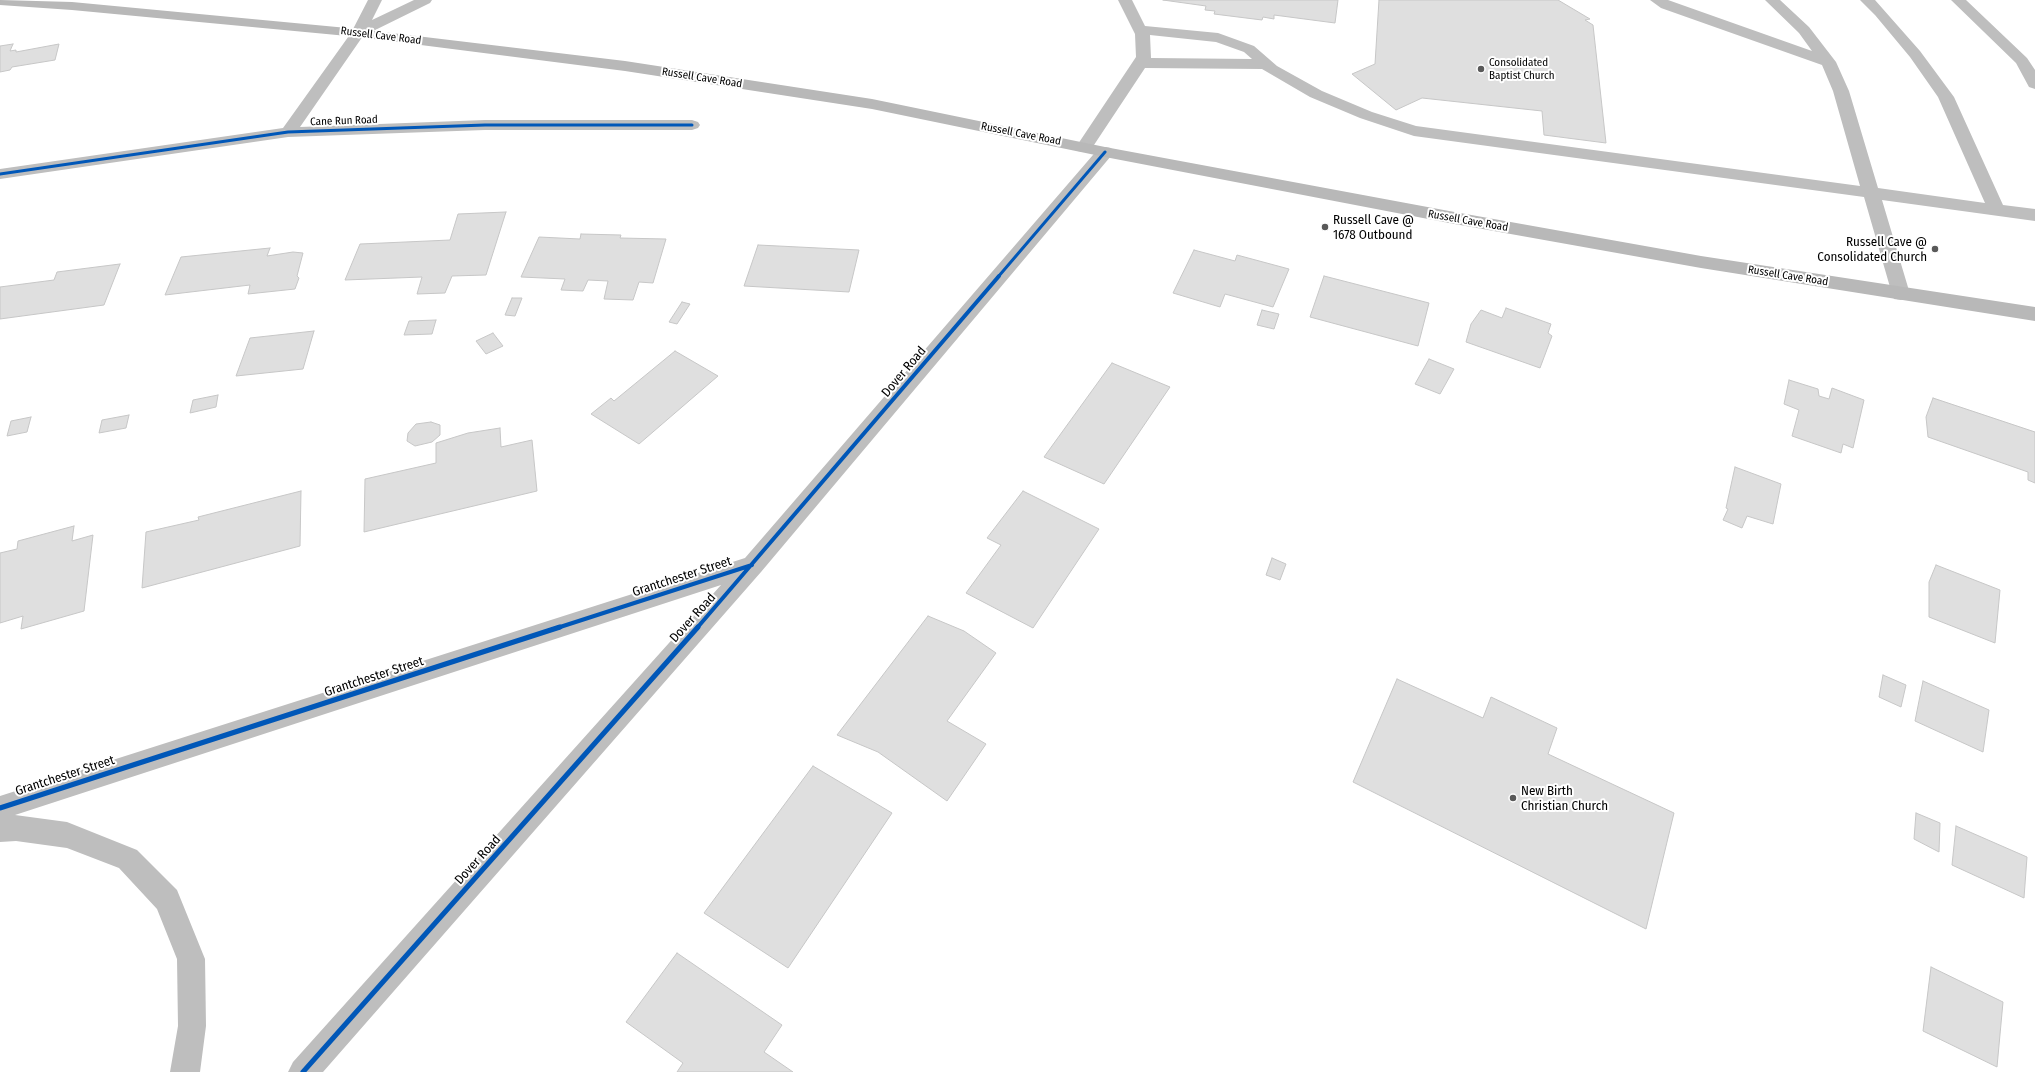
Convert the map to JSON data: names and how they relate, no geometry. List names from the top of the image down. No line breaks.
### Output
{"streets":{"main road":["Russell Cave Road"],"street":["Cane Run Road","Dover Road","Grantchester Street"]},"crossings":[["Russell Cave Road","Cane Run Road"],["Russell Cave Road","Dover Road"],["Dover Road","Grantchester Street"]],"places":["Consolidated Baptist Church","Russell Cave @ 1678 Outbound","Russell Cave @ Consolidated Church","New Birth Christian Church"]}
